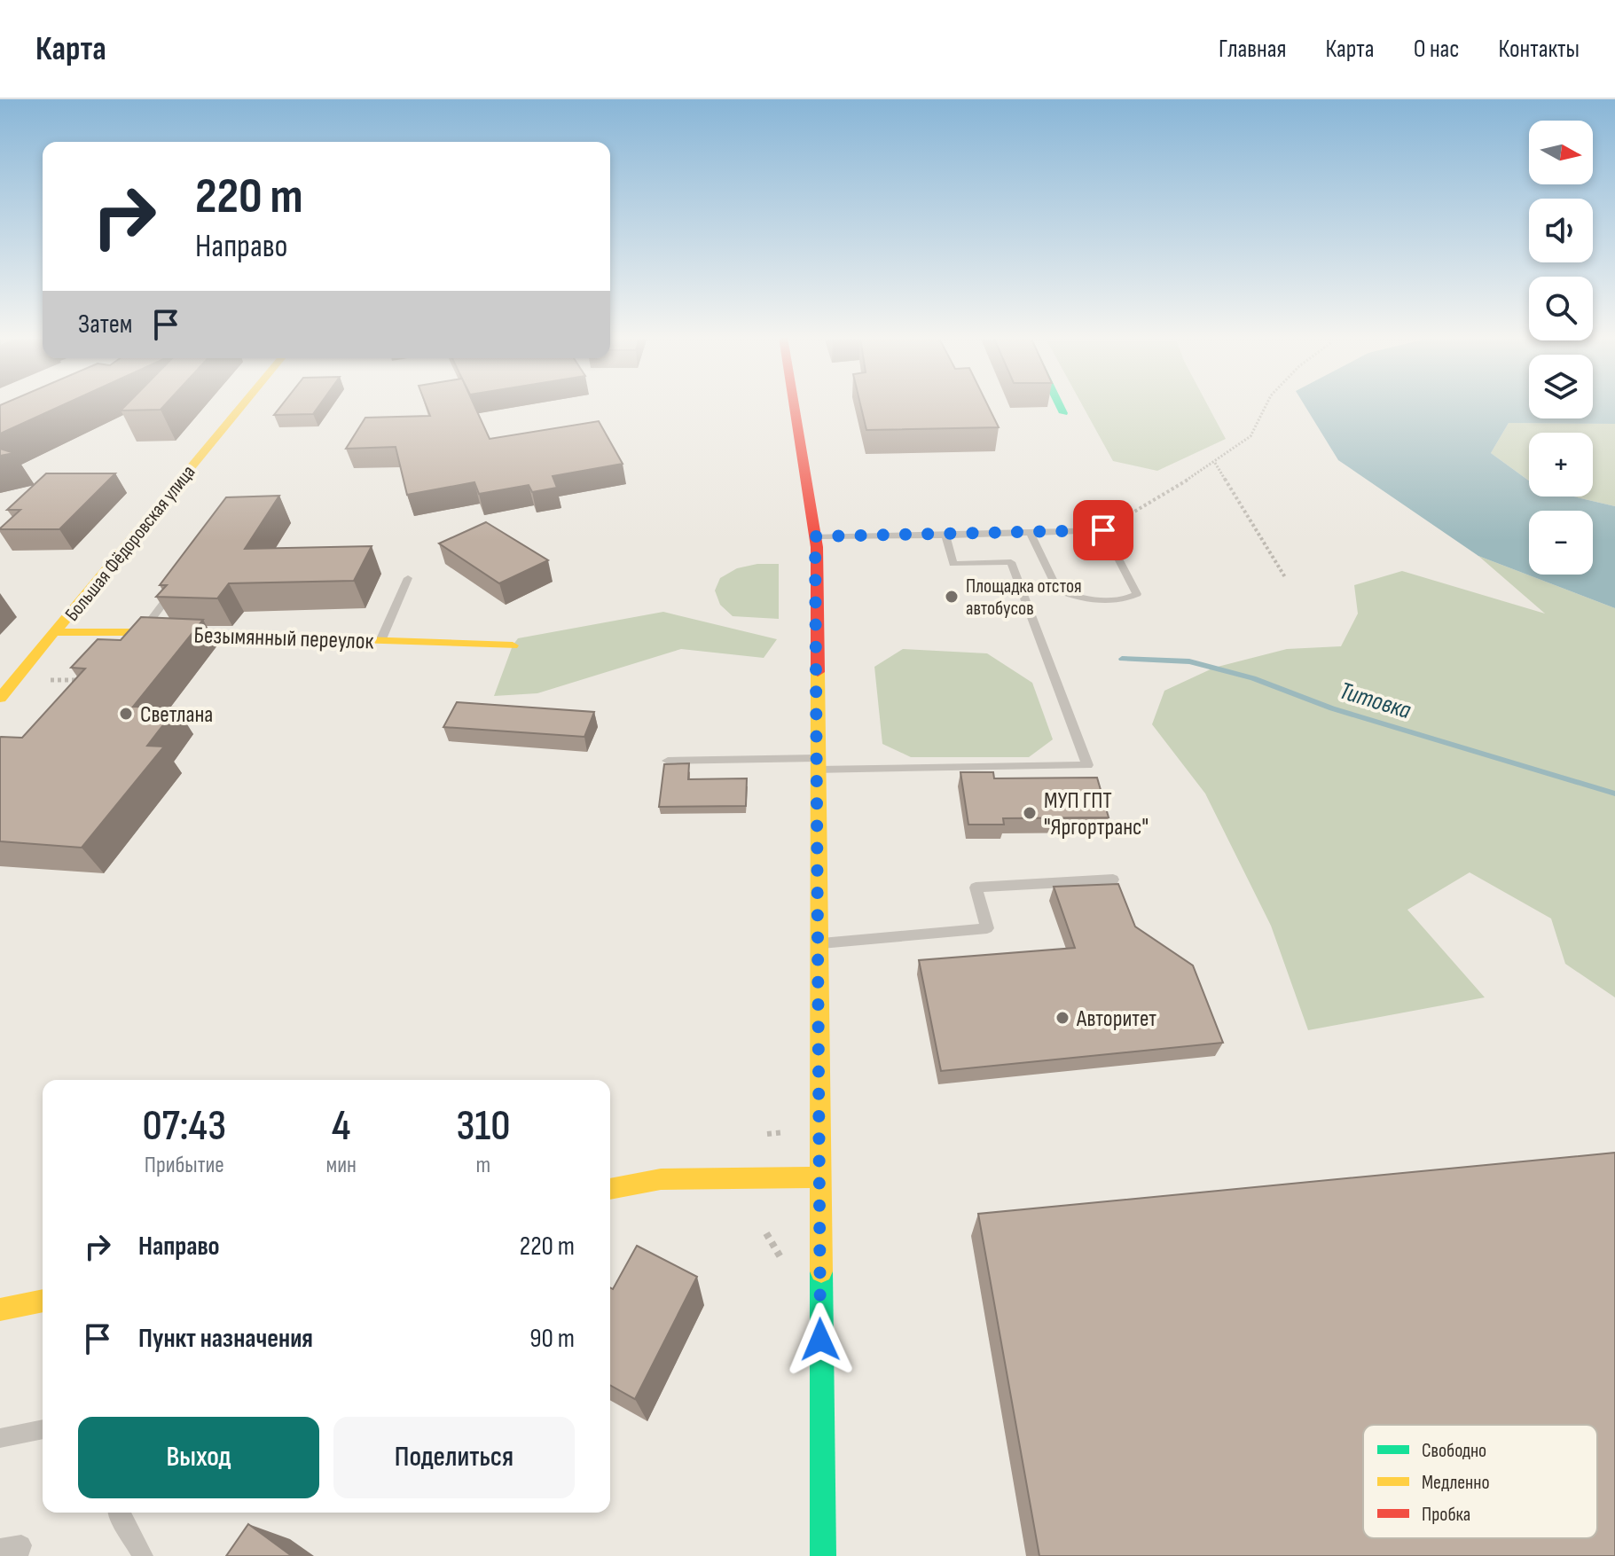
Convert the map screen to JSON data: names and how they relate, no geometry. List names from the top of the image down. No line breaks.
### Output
{"streets":{"street":["Большая Фёдоровская улица","Безымянный переулок"]},"crossings":[["Большая Фёдоровская улица","Безымянный переулок"]],"water":["Титовка"],"places":["Площадка отстоя автобусов","Светлана","МУП ГПТ \"Яргортранс\"","Авторитет"],"legend":["Свободно","Медленно","Пробка"],"north":"right","page":{"header":"Карта","nav":["Главная","Карта","О нас","Контакты"],"map_buttons":["+","−"],"turn":["220 m","Направо"],"then":"Затем","eta":["07:43","Прибытие","4","мин","310","m"],"list":[{"name":"Направо","value":"220 m"},{"name":"Пункт назначения","value":"90 m"}],"buttons":["Выход","Поделиться"]}}
